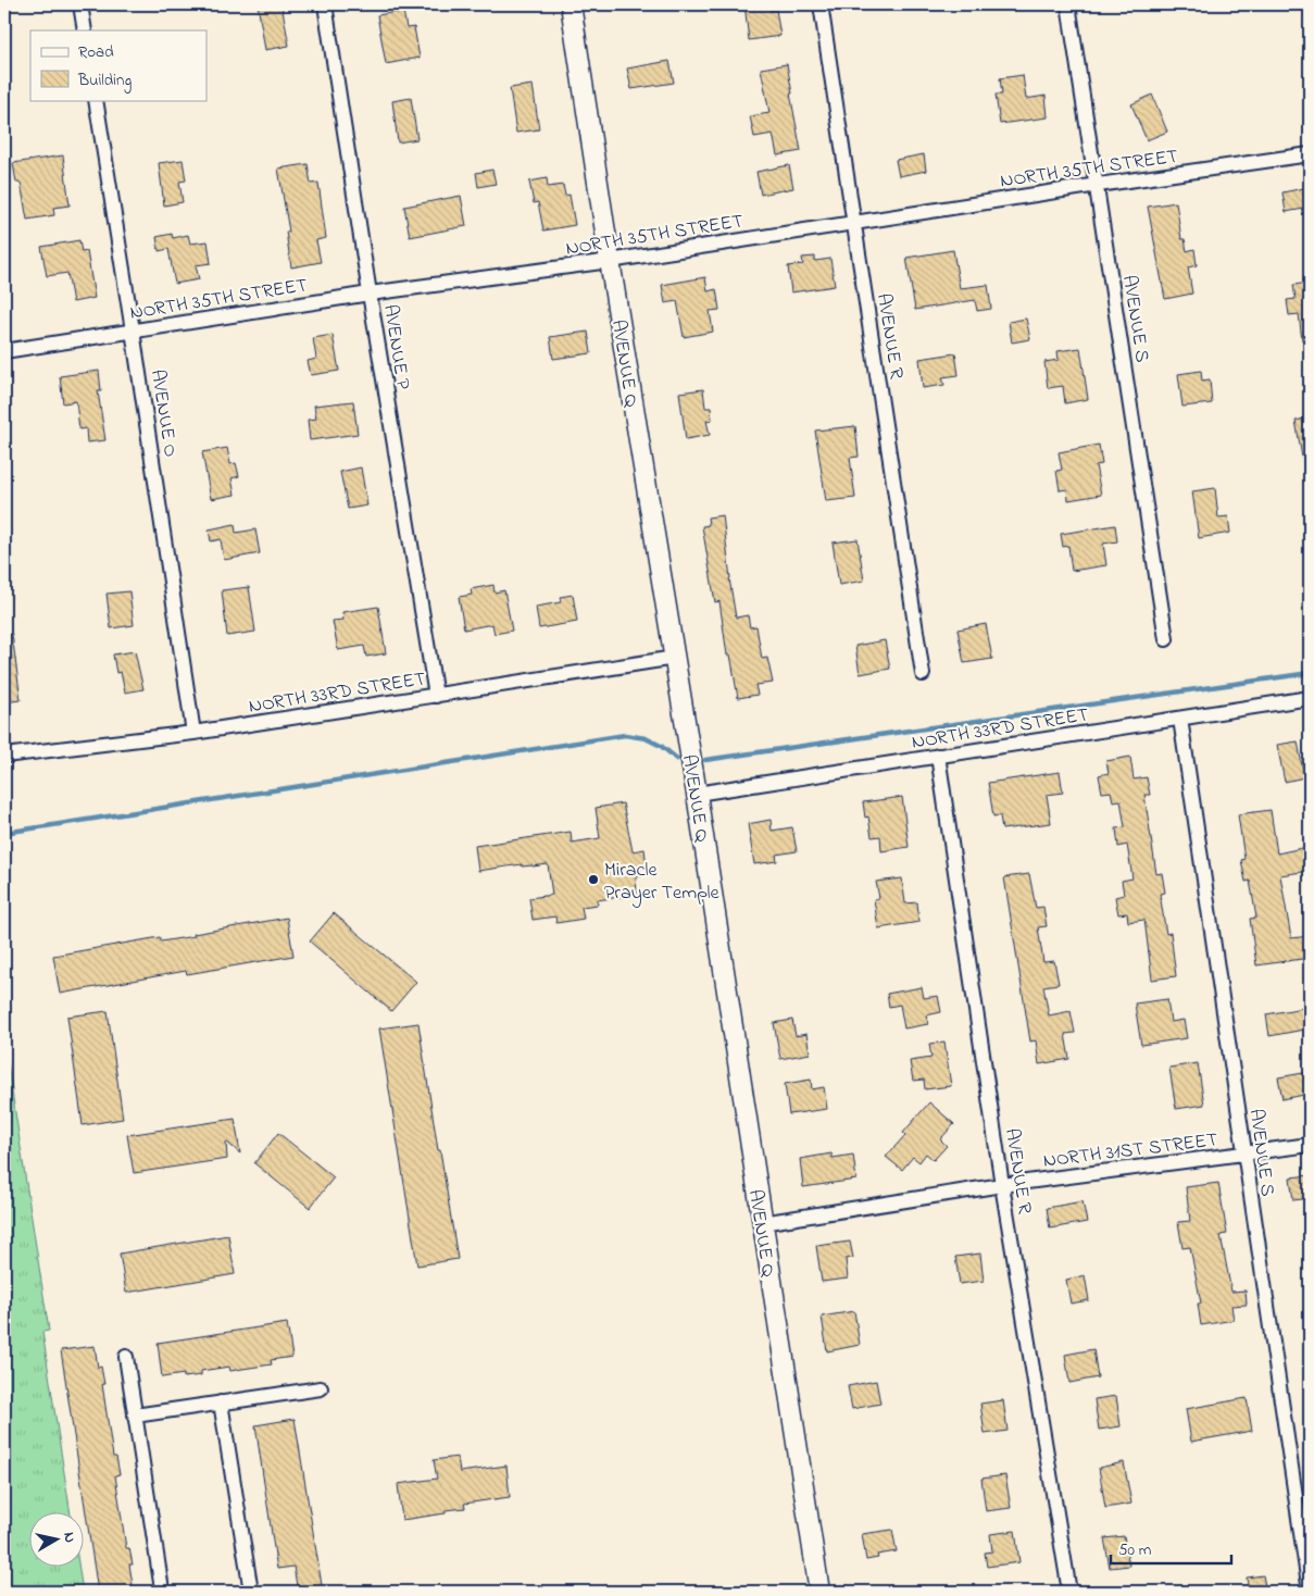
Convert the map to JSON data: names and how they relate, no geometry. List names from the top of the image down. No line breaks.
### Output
{"streets":{"street":["NORTH 35TH STREET","AVENUE S","AVENUE R","AVENUE P","AVENUE Q","AVENUE O","NORTH 33RD STREET","NORTH 31ST STREET"]},"crossings":[["NORTH 35TH STREET","AVENUE S"],["NORTH 35TH STREET","AVENUE R"],["NORTH 35TH STREET","AVENUE P"],["NORTH 35TH STREET","AVENUE Q"],["NORTH 35TH STREET","AVENUE O"],["AVENUE S","NORTH 33RD STREET"],["AVENUE S","NORTH 31ST STREET"],["AVENUE R","NORTH 33RD STREET"],["AVENUE R","NORTH 31ST STREET"],["AVENUE P","NORTH 33RD STREET"],["AVENUE Q","NORTH 33RD STREET"],["AVENUE Q","NORTH 31ST STREET"],["AVENUE O","NORTH 33RD STREET"]],"places":["Miracle Prayer Temple"],"legend":["Road","Building"],"scale_bar":"50 m","north":"right"}
